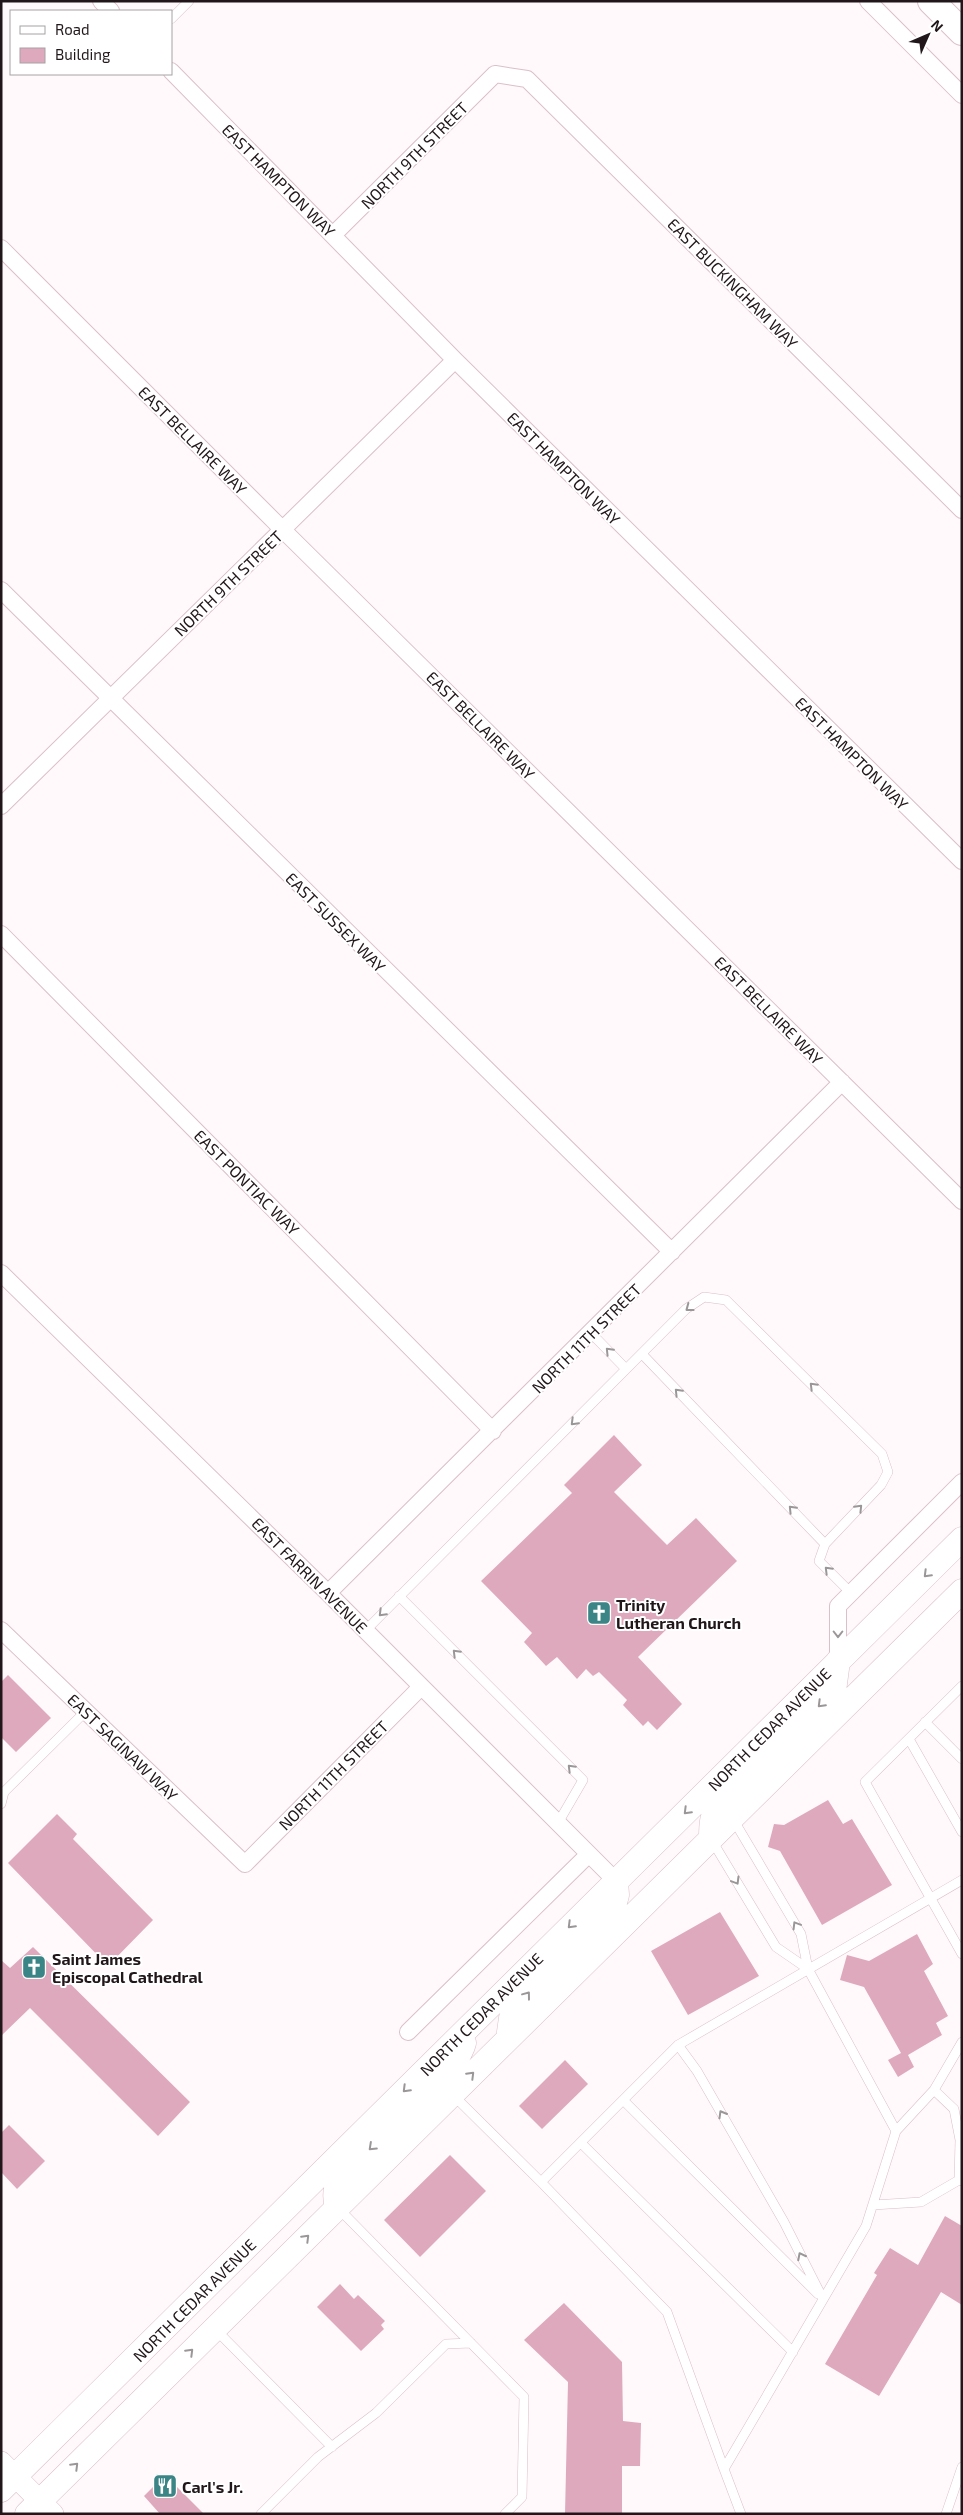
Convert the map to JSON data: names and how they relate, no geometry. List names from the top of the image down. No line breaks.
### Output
{"streets":{"main road":["NORTH CEDAR AVENUE"],"street":["NORTH 9TH STREET","EAST HAMPTON WAY","EAST BUCKINGHAM WAY","EAST BELLAIRE WAY","EAST SUSSEX WAY","EAST PONTIAC WAY","NORTH 11TH STREET","EAST FARRIN AVENUE","EAST SAGINAW WAY"]},"crossings":[["NORTH 9TH STREET","EAST HAMPTON WAY"],["NORTH 9TH STREET","EAST BUCKINGHAM WAY"],["NORTH 9TH STREET","EAST BELLAIRE WAY"],["NORTH 9TH STREET","EAST SUSSEX WAY"],["EAST BELLAIRE WAY","NORTH 11TH STREET"],["EAST SUSSEX WAY","NORTH 11TH STREET"],["EAST PONTIAC WAY","NORTH 11TH STREET"],["NORTH 11TH STREET","EAST FARRIN AVENUE"],["NORTH 11TH STREET","EAST SAGINAW WAY"],["EAST FARRIN AVENUE","NORTH CEDAR AVENUE"]],"places":{"church":["Trinity Lutheran Church","Saint James Episcopal Cathedral"],"restaurant":["Carl's Jr."]},"legend":["Road","Building"],"north":"top right"}
